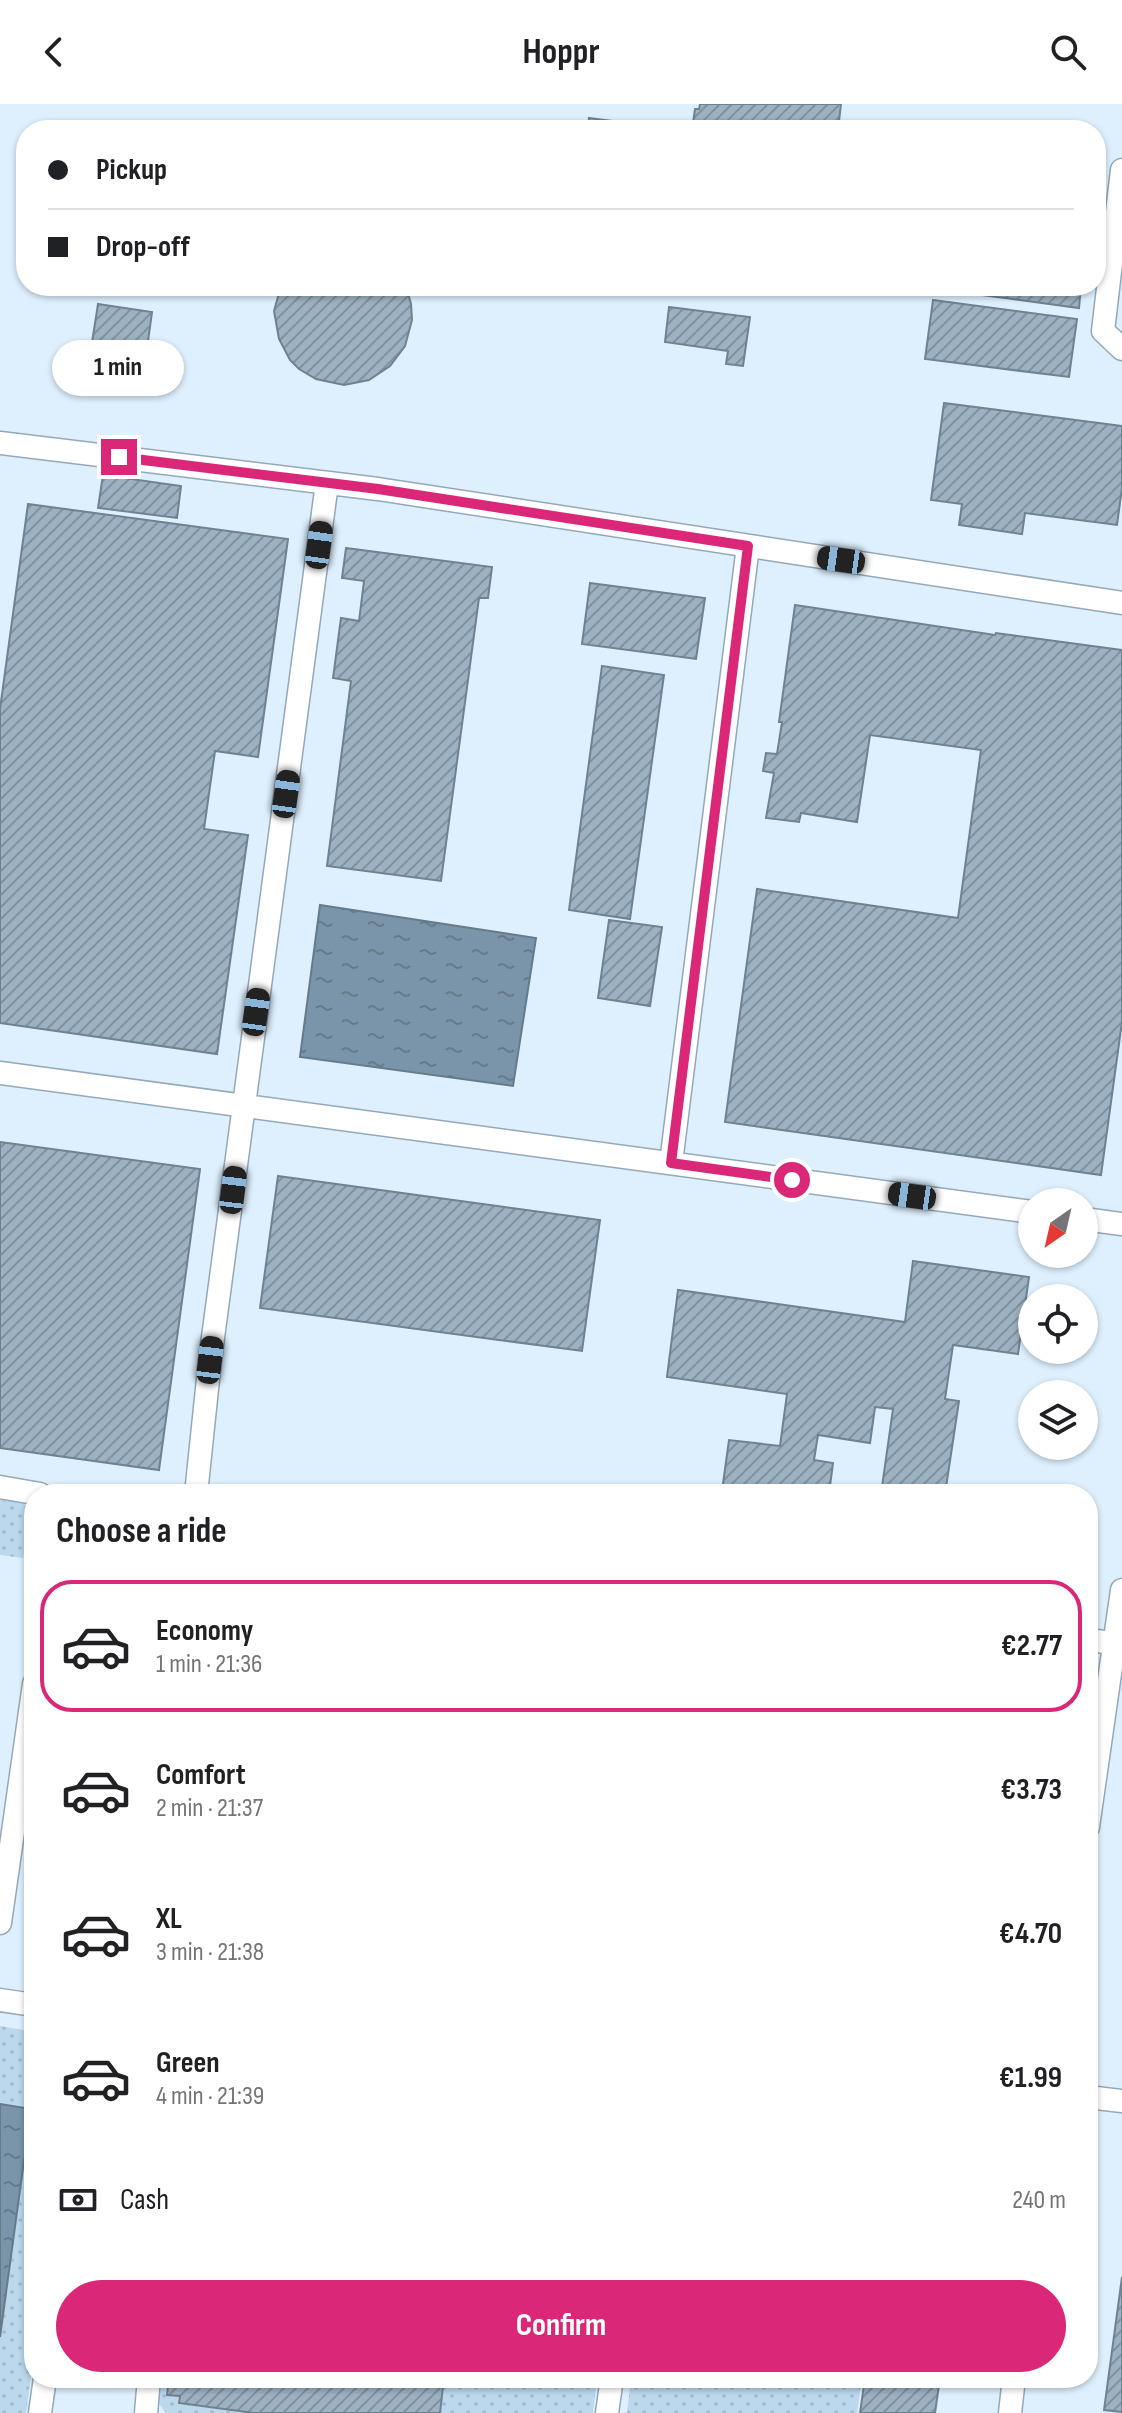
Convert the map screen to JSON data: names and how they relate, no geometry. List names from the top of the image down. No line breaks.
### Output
{"north":"bottom left","page":{"header":"Hoppr","banner":["Pickup","Drop-off"],"bubble":"1 min","heading":"Choose a ride","list":[{"name":"Economy","note":"1 min · 21:36","value":"€2.77"},{"name":"Comfort","note":"2 min · 21:37","value":"€3.73"},{"name":"XL","note":"3 min · 21:38","value":"€4.70"},{"name":"Green","note":"4 min · 21:39","value":"€1.99"}],"pay":["Cash","240 m"],"buttons":"Confirm"}}
